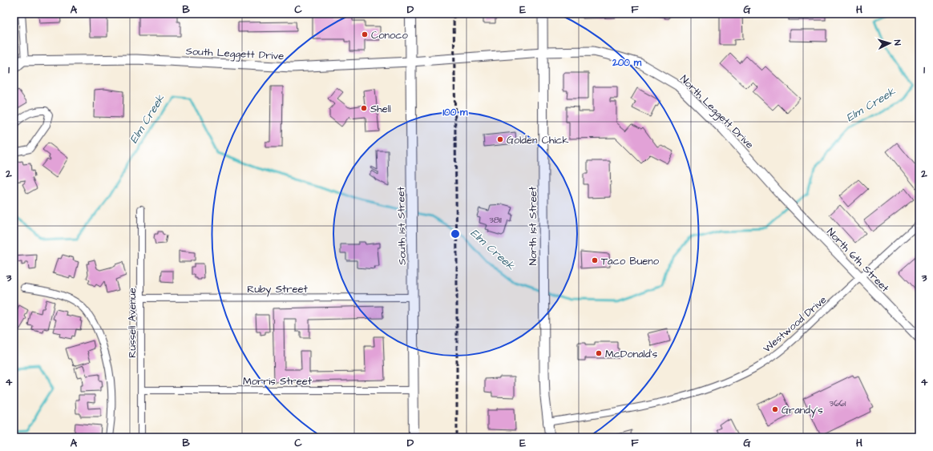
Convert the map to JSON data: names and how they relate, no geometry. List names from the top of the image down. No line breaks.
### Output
{"streets":{"main road":["South Leggett Drive","North Leggett Drive","South 1st Street","North 1st Street","North 6th Street"],"street":["Ruby Street","Russell Avenue","Westwood Drive","Morris Street"]},"crossings":[["South Leggett Drive","North Leggett Drive"],["South Leggett Drive","South 1st Street"],["North Leggett Drive","North 1st Street"],["North Leggett Drive","North 6th Street"],["South 1st Street","Ruby Street"],["South 1st Street","Morris Street"],["North 1st Street","Westwood Drive"],["North 6th Street","Westwood Drive"],["Ruby Street","Russell Avenue"],["Russell Avenue","Morris Street"]],"water":["Elm Creek"],"places":["Conoco","Shell","Golden Chick","Taco Bueno","McDonald's","Grandy's"],"house_numbers":["3811","3661"],"north":"right","grid":{"columns":["A","B","C","D","E","F","G","H"],"rows":["1","2","3","4"]},"rings":["200 m","100 m"]}
